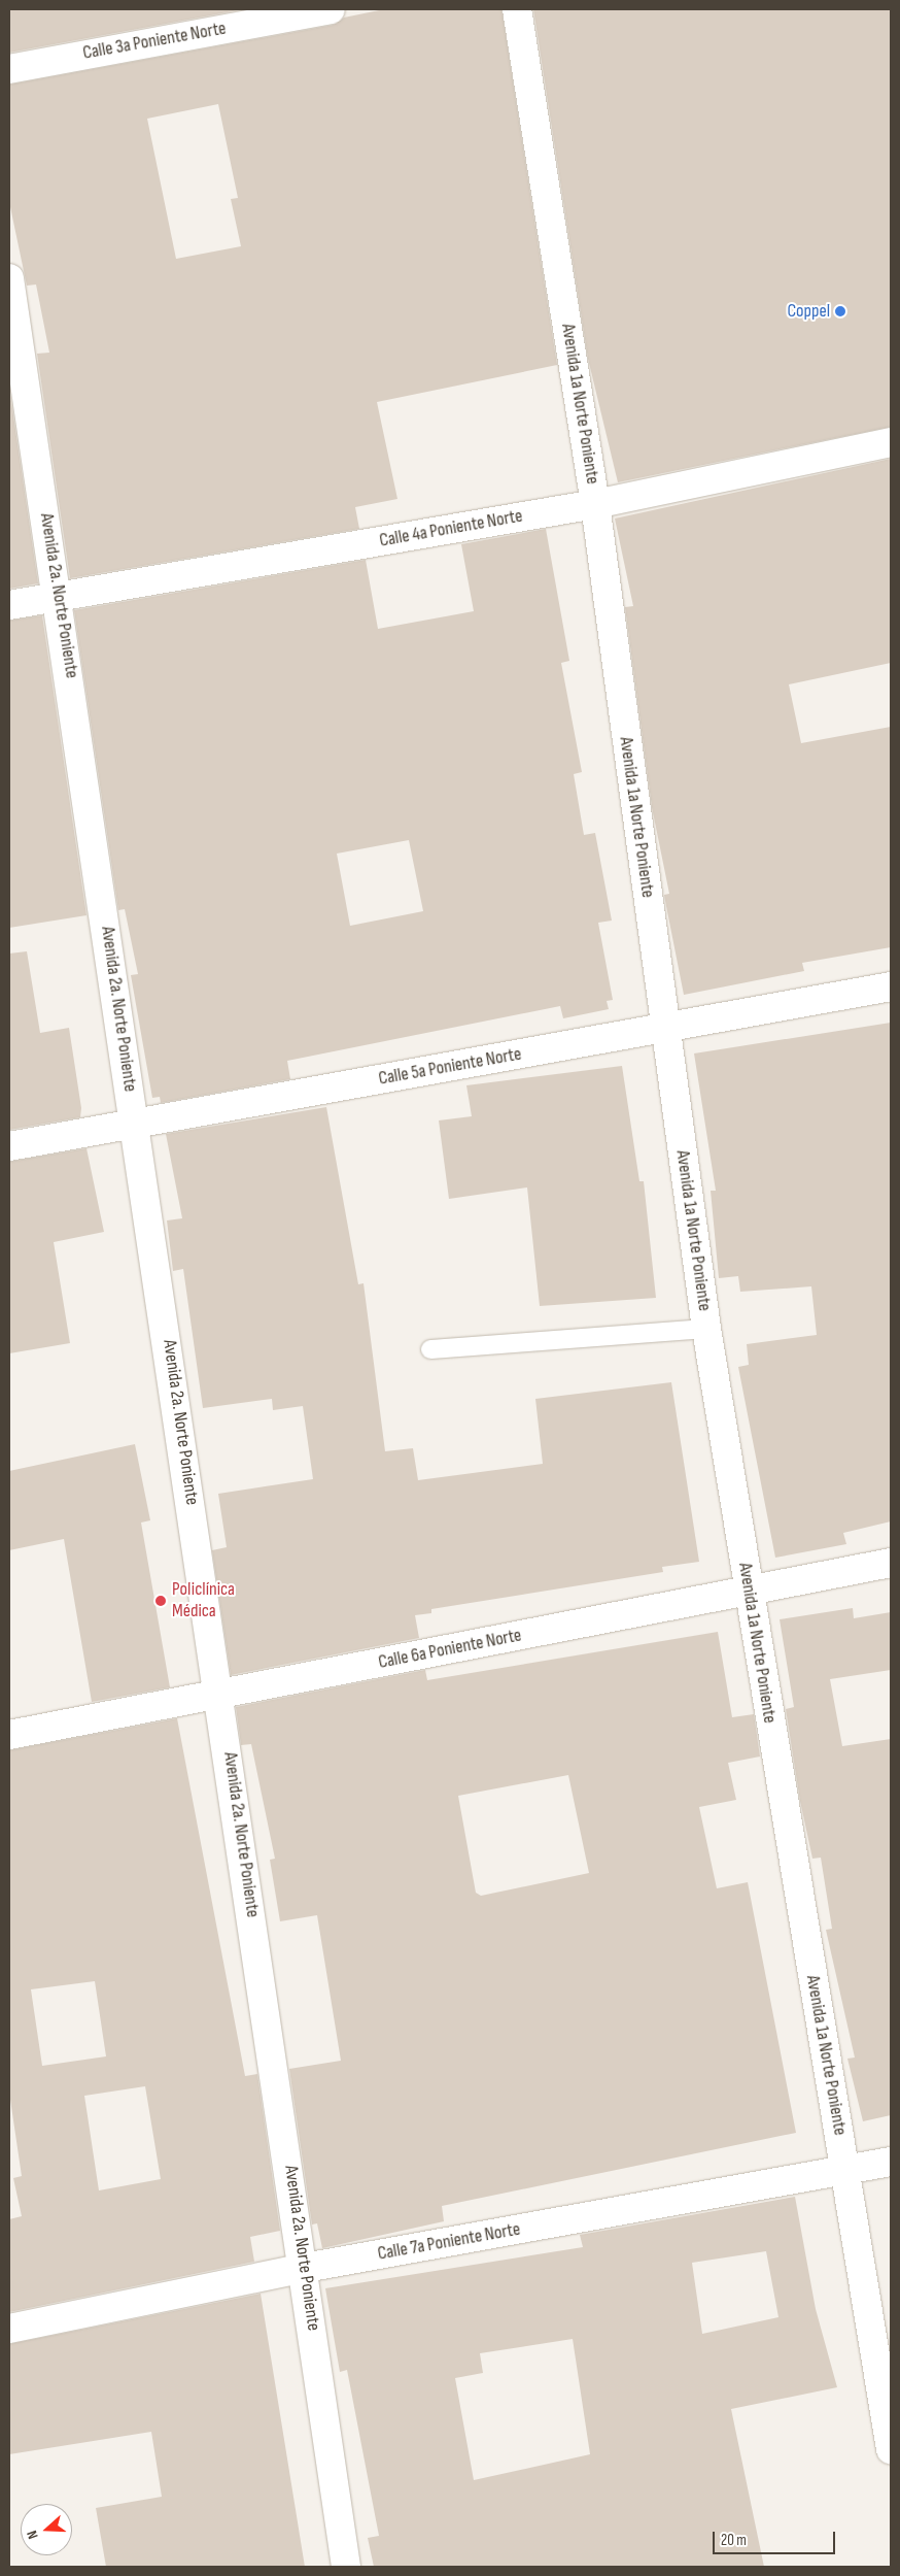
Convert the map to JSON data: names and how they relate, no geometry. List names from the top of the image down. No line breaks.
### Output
{"streets":{"street":["Calle 3a Poniente Norte","Avenida 1a Norte Poniente","Calle 4a Poniente Norte","Avenida 2a. Norte Poniente","Calle 5a Poniente Norte","Calle 6a Poniente Norte","Calle 7a Poniente Norte"]},"crossings":[["Avenida 1a Norte Poniente","Calle 4a Poniente Norte"],["Avenida 1a Norte Poniente","Calle 5a Poniente Norte"],["Avenida 1a Norte Poniente","Calle 6a Poniente Norte"],["Avenida 1a Norte Poniente","Calle 7a Poniente Norte"],["Calle 4a Poniente Norte","Avenida 2a. Norte Poniente"],["Avenida 2a. Norte Poniente","Calle 5a Poniente Norte"],["Avenida 2a. Norte Poniente","Calle 6a Poniente Norte"],["Avenida 2a. Norte Poniente","Calle 7a Poniente Norte"]],"places":["Coppel","Policlínica Médica"],"scale_bar":"20 m","north":"left"}
